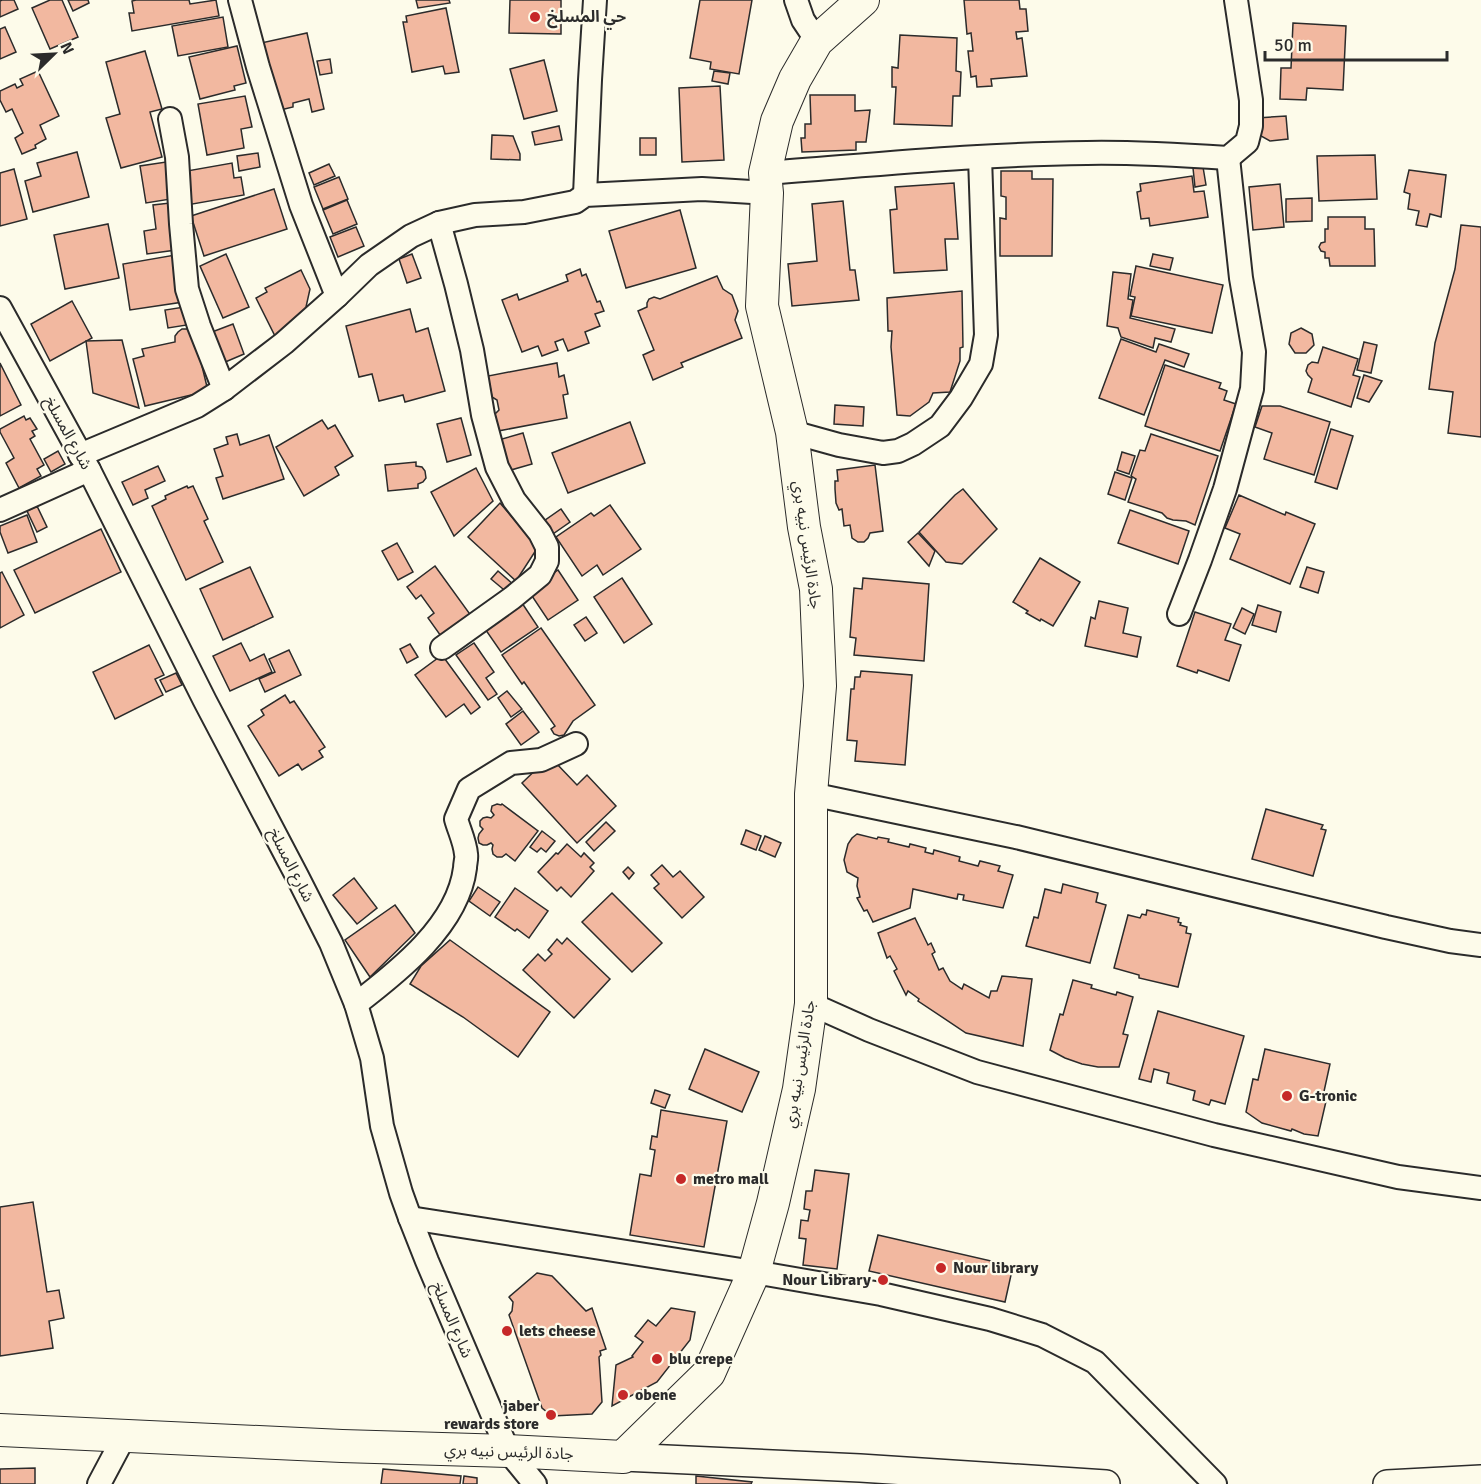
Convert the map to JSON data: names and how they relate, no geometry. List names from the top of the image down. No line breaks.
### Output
{"streets":{"main road":["جادة الرئيس نبيه بري"],"street":["شارع المسلخ"]},"crossings":[["شارع المسلخ","جادة الرئيس نبيه بري"]],"places":["حي المسلخ","G-tronic","metro mall","Nour library","Nour Library","lets cheese","blu crepe","obene","jaber rewards store"],"scale_bar":"50 m","north":"top right"}
